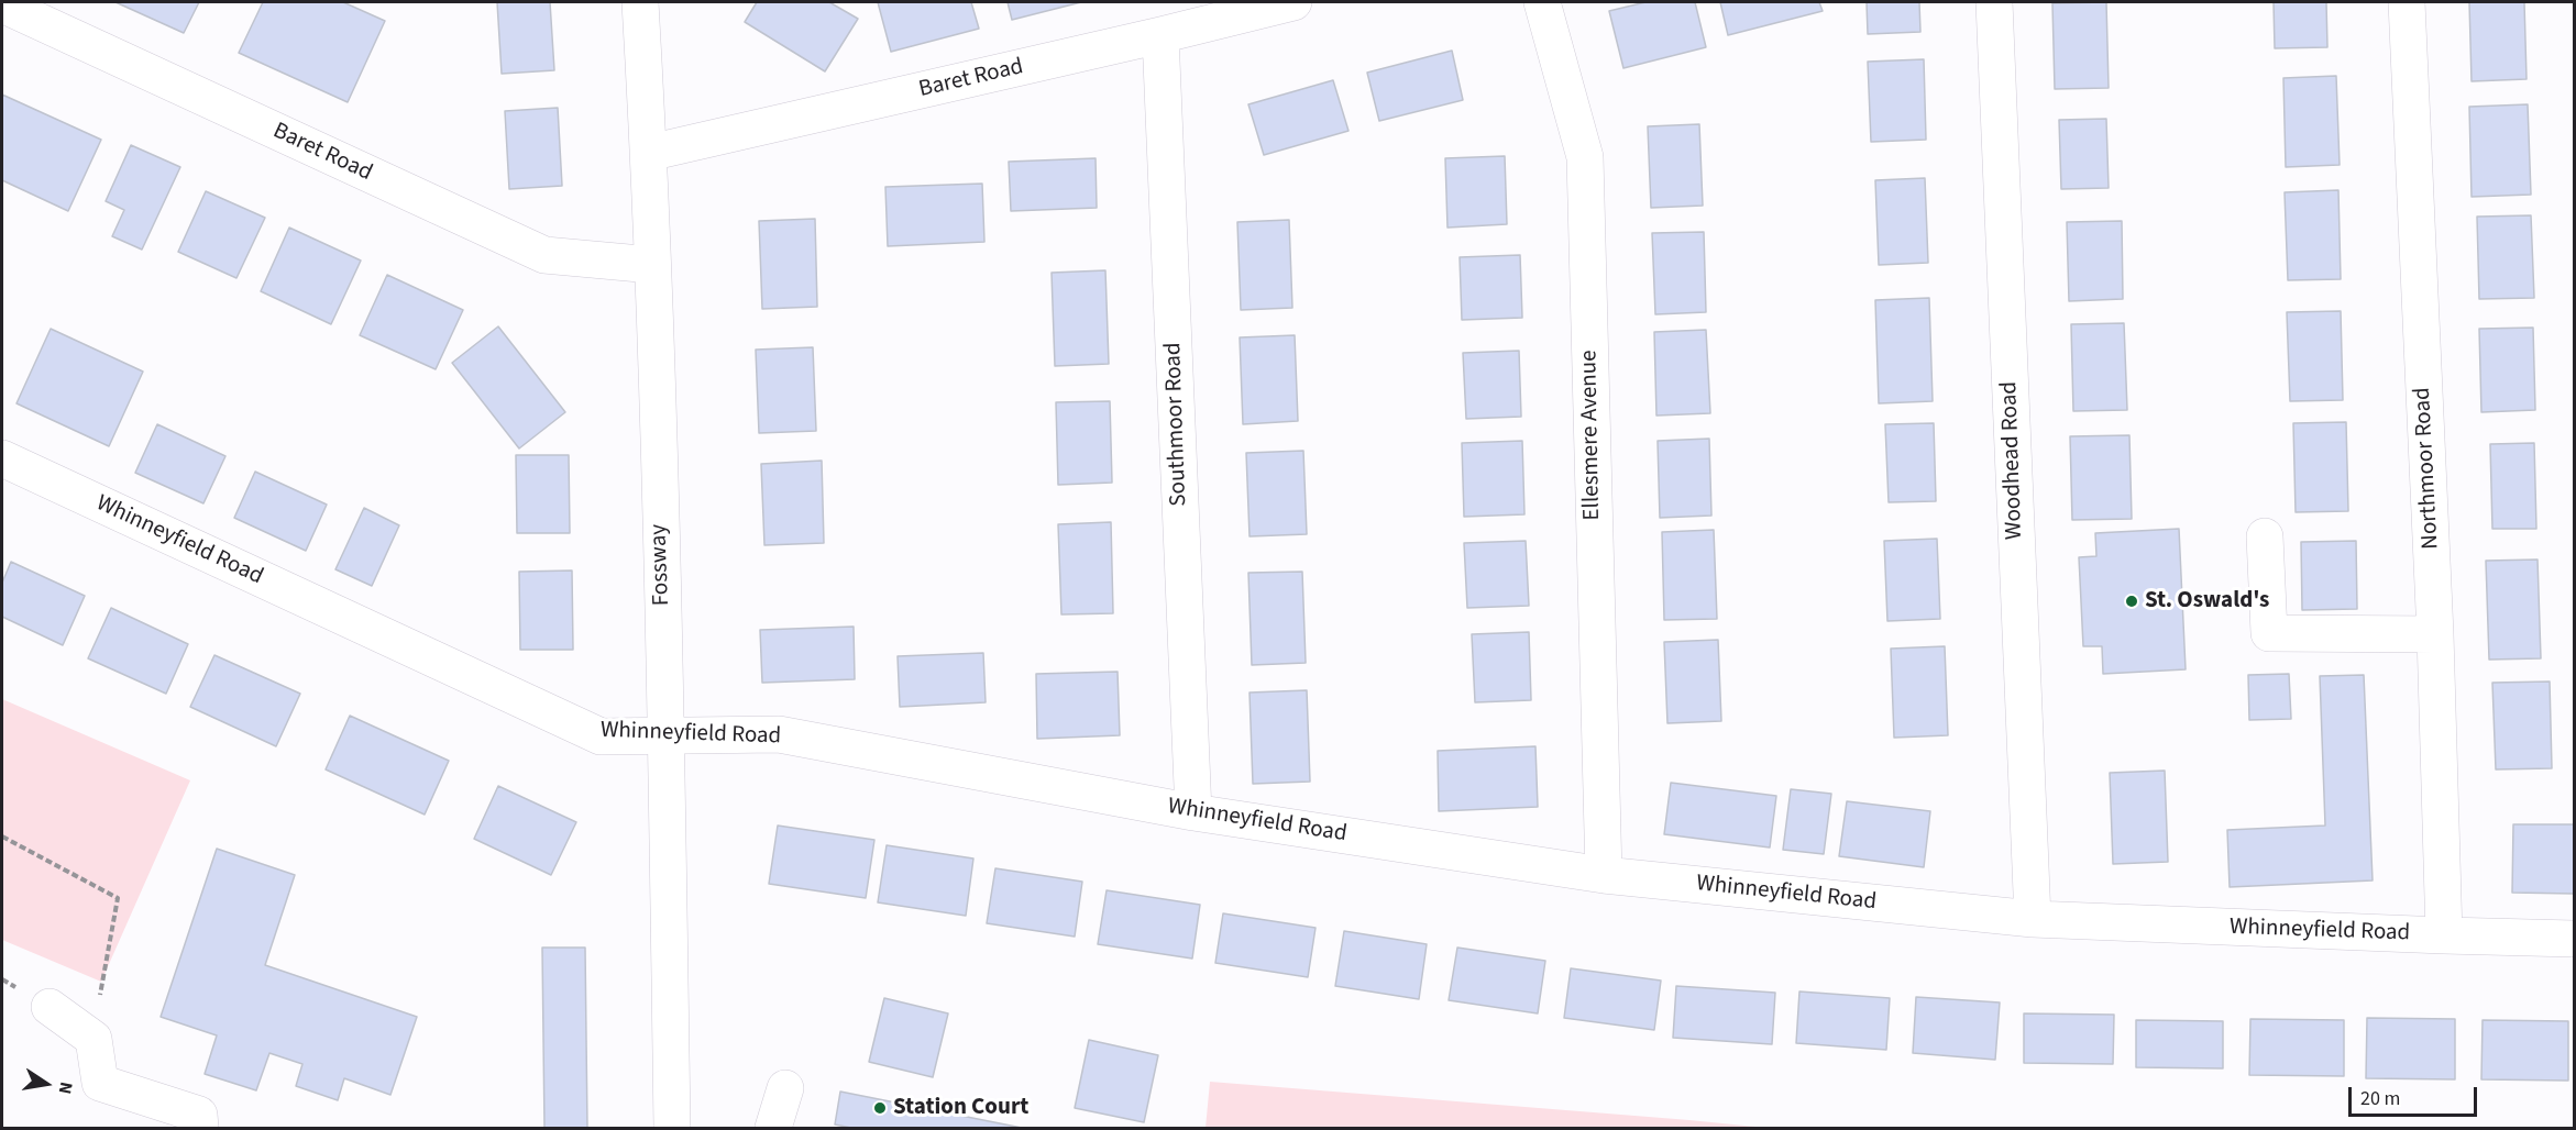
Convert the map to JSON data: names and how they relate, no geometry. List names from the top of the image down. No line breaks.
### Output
{"streets":{"street":["Baret Road","Southmoor Road","Ellesmere Avenue","Woodhead Road","Northmoor Road","Whinneyfield Road","Fossway"]},"crossings":[["Baret Road","Southmoor Road"],["Baret Road","Fossway"],["Southmoor Road","Whinneyfield Road"],["Ellesmere Avenue","Whinneyfield Road"],["Woodhead Road","Whinneyfield Road"],["Northmoor Road","Whinneyfield Road"],["Whinneyfield Road","Fossway"]],"places":["St. Oswald's","Station Court"],"scale_bar":"20 m","north":"right"}
